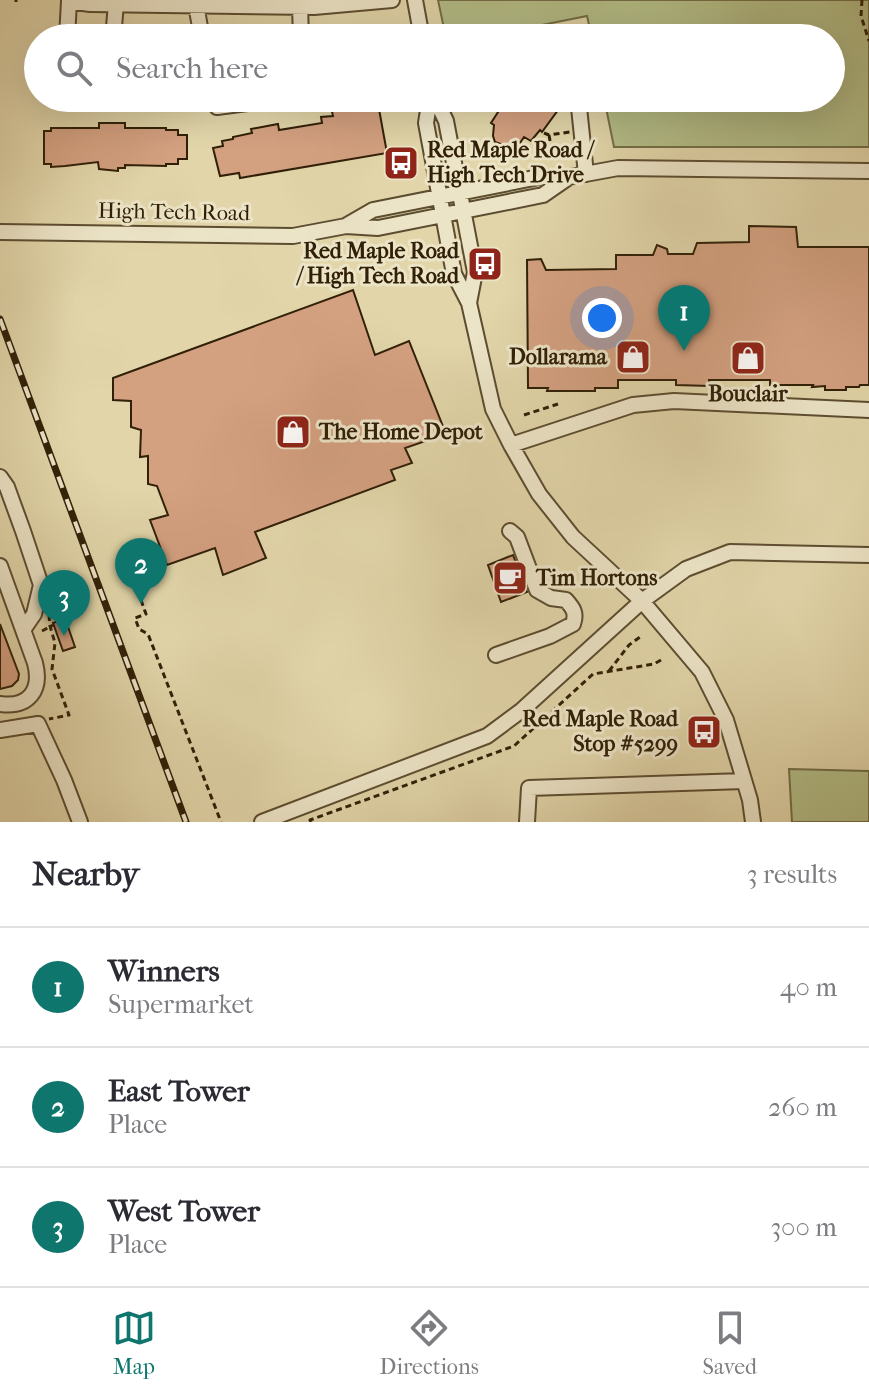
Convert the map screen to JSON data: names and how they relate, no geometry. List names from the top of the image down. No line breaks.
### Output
{"streets":{"street":["High Tech Road"]},"places":{"bus stop":["Red Maple Road / High Tech Drive","Red Maple Road / High Tech Road","Red Maple Road Stop #5299"],"shop":["Dollarama","Bouclair","The Home Depot"],"cafe":["Tim Hortons"]},"page":{"search":"Search here","pins":["1","2","3"],"heading":["Nearby","3 results"],"list":[{"mark":"1","name":"Winners","note":"Supermarket","value":"40 m"},{"mark":"2","name":"East Tower","note":"Place","value":"260 m"},{"mark":"3","name":"West Tower","note":"Place","value":"300 m"}],"nav":["Map","Directions","Saved"]}}
